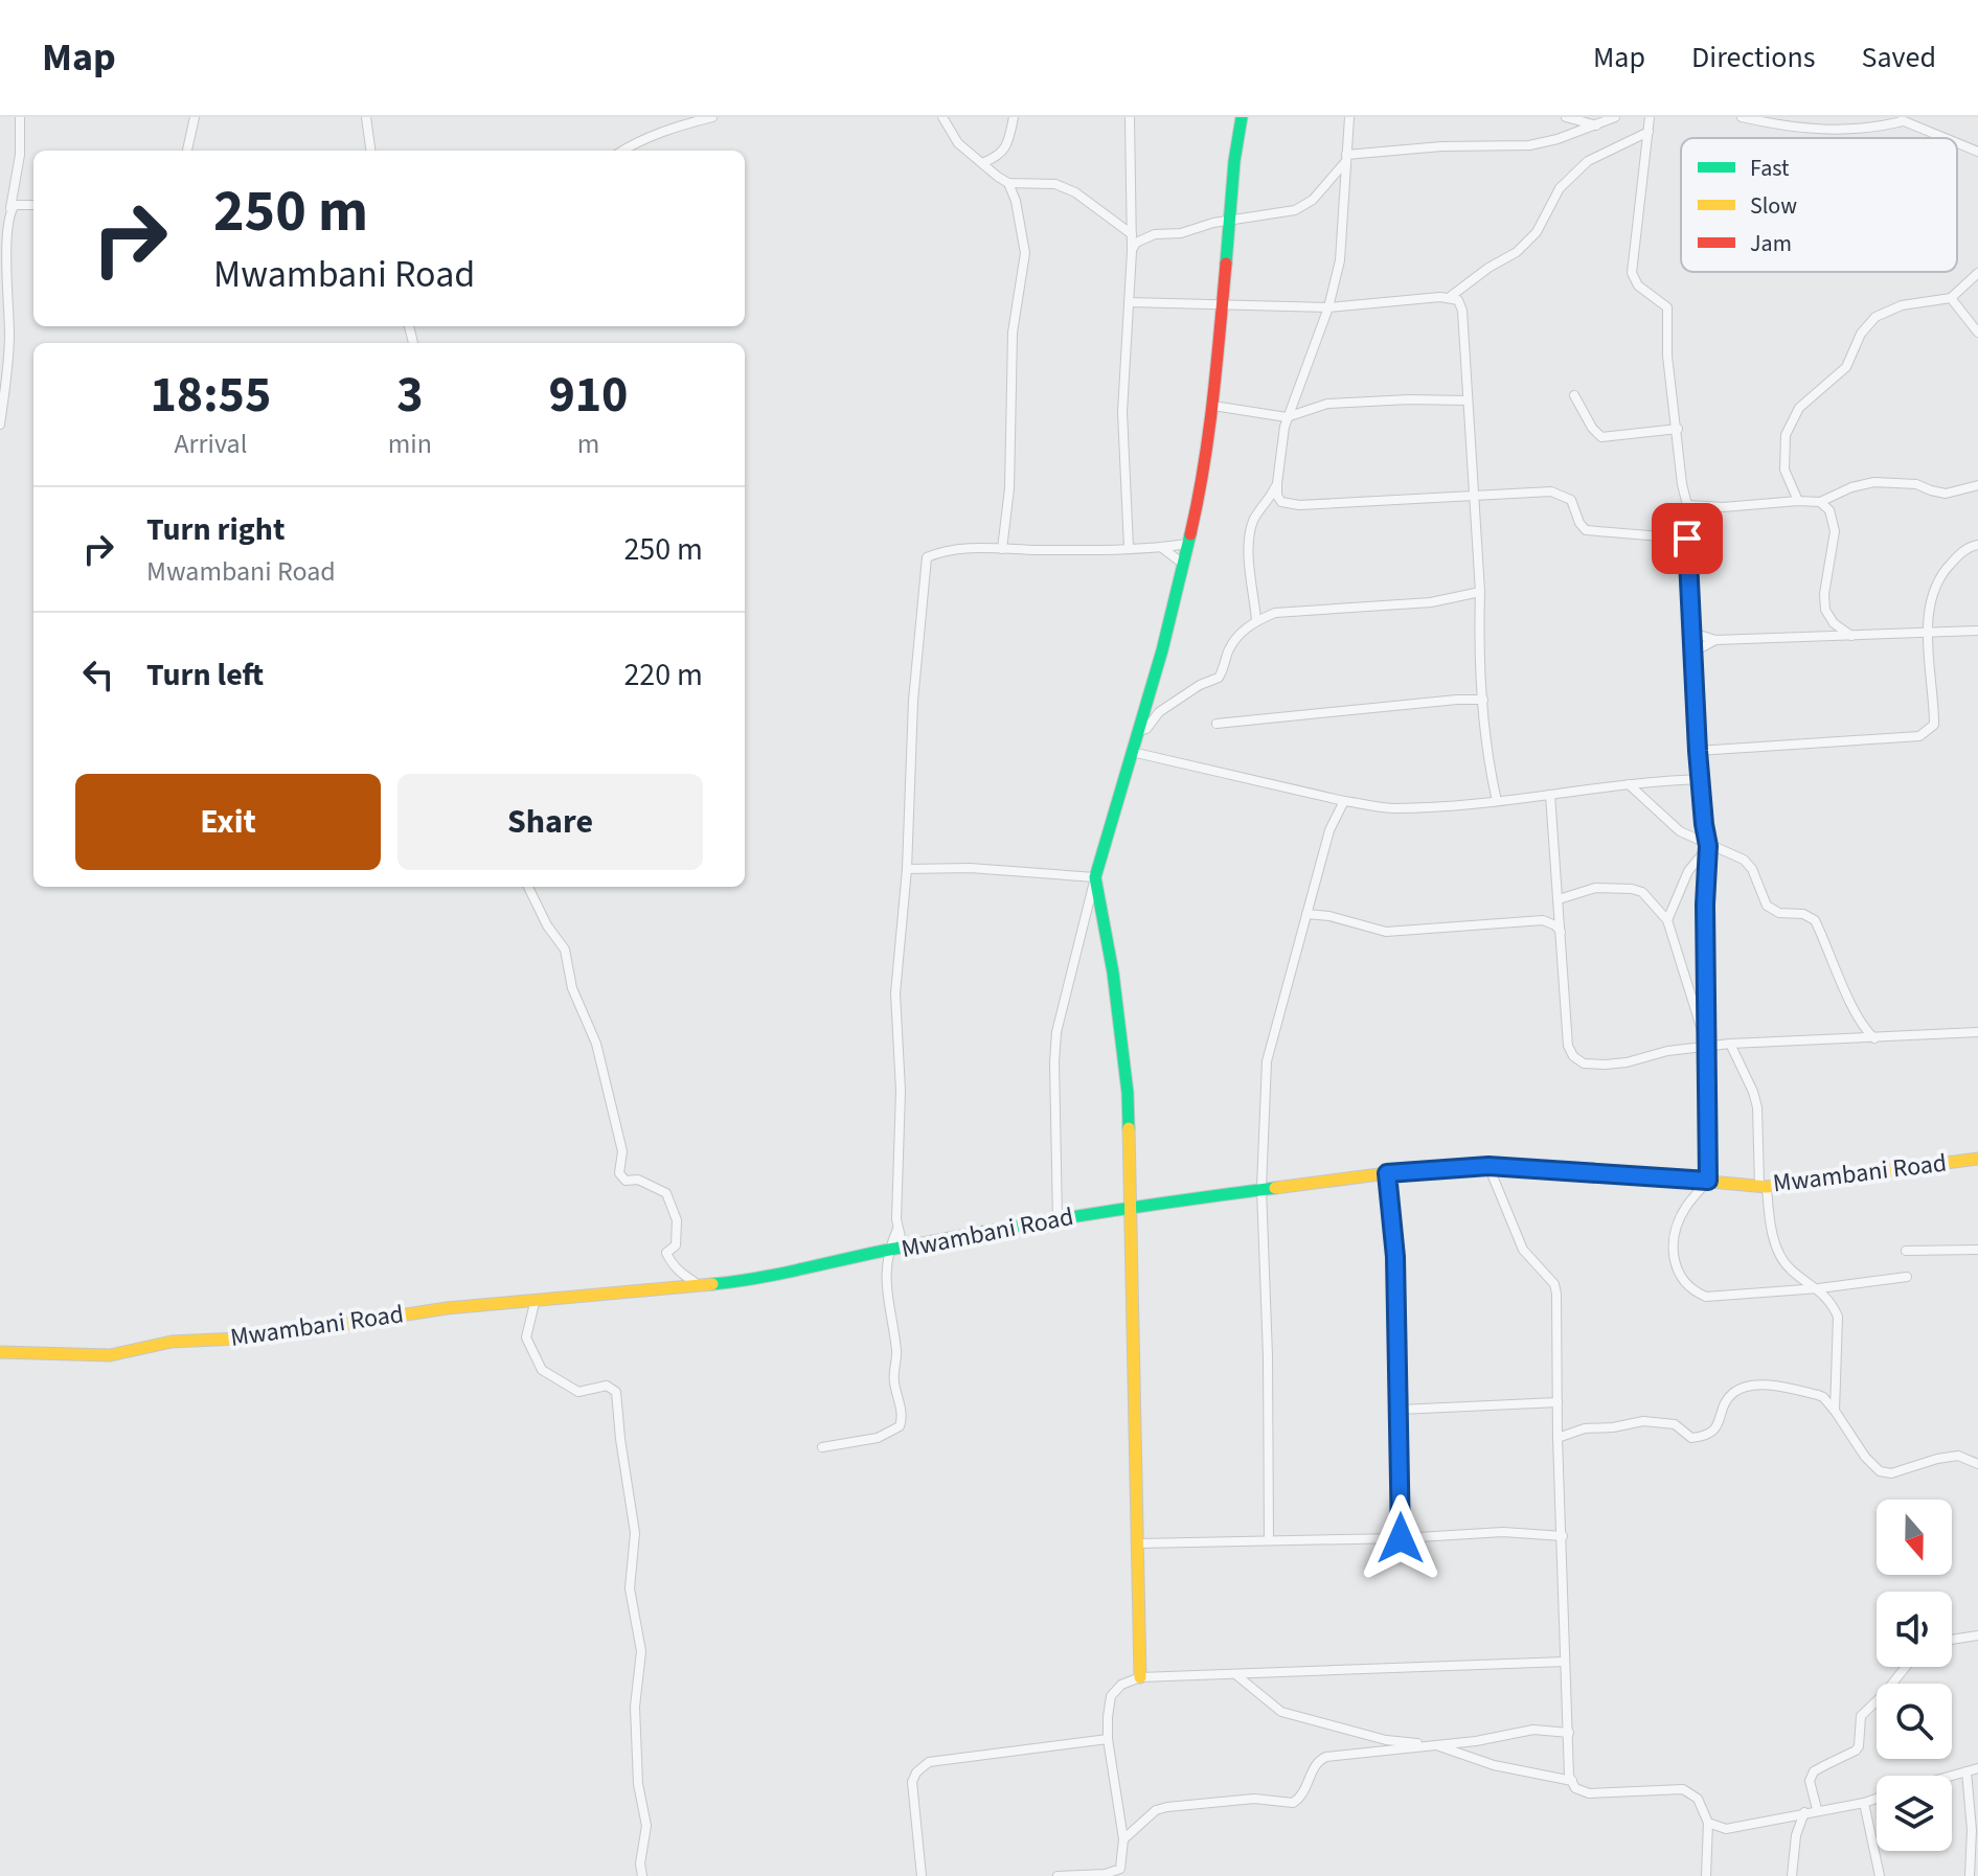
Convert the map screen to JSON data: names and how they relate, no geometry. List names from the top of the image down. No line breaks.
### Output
{"streets":{"street":["Mwambani Road"]},"legend":["Fast","Slow","Jam"],"north":"bottom","page":{"header":"Map","nav":["Map","Directions","Saved"],"turn":["250 m","Mwambani Road"],"eta":["18:55","Arrival","3","min","910","m"],"list":[{"name":"Turn right","note":"Mwambani Road","value":"250 m"},{"name":"Turn left","value":"220 m"}],"buttons":["Exit","Share"]}}
